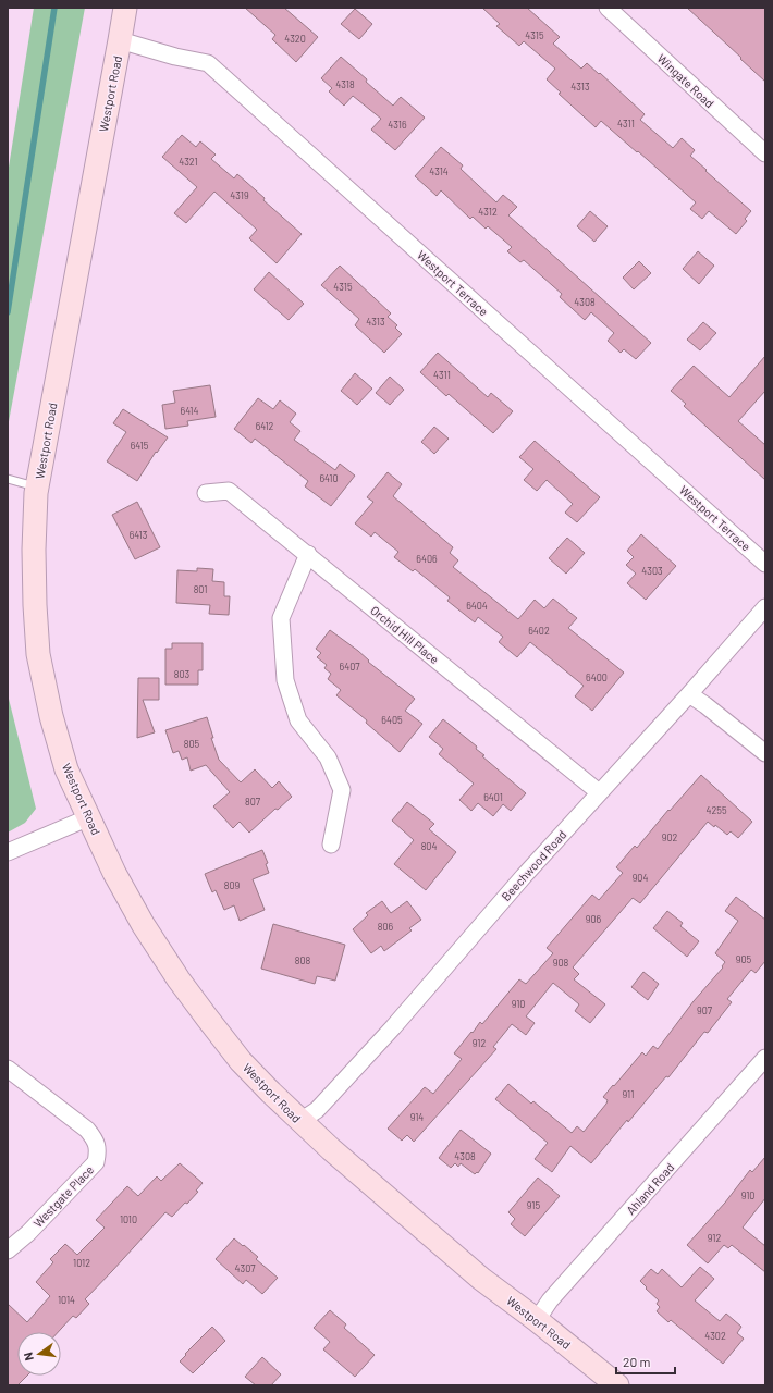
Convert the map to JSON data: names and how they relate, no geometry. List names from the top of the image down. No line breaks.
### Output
{"streets":{"main road":["Westport Road"],"street":["Wingate Road","Westport Terrace","Orchid Hill Place","Beechwood Road","Ahland Road","Westgate Place"]},"crossings":[["Westport Road","Westport Terrace"],["Westport Road","Beechwood Road"],["Westport Road","Ahland Road"],["Orchid Hill Place","Beechwood Road"]],"house_numbers":["4315","4320","4318","4313","4311","4316","4321","4314","4319","4312","4315","4308","4313","4311","6414","6412","6415","6410","6413","6406","4303","801","6404","6402","6407","803","6400","6405","805","6401","807","4255","902","804","904","809","906","806","905","808","908","910","907","912","911","914","4308","910","915","1010","912","1012","4307","1014","4302"],"scale_bar":"20 m","north":"left"}
